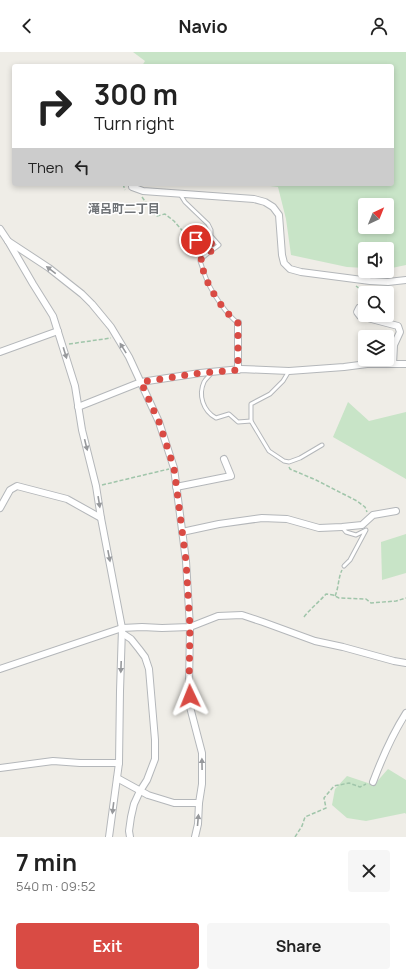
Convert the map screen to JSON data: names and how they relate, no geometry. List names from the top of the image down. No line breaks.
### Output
{"districts":["滝呂町二丁目"],"north":"top right","page":{"header":"Navio","turn":["300 m","Turn right"],"then":"Then","heading":["7 min","540 m · 09:52"],"buttons":["Exit","Share"]}}
